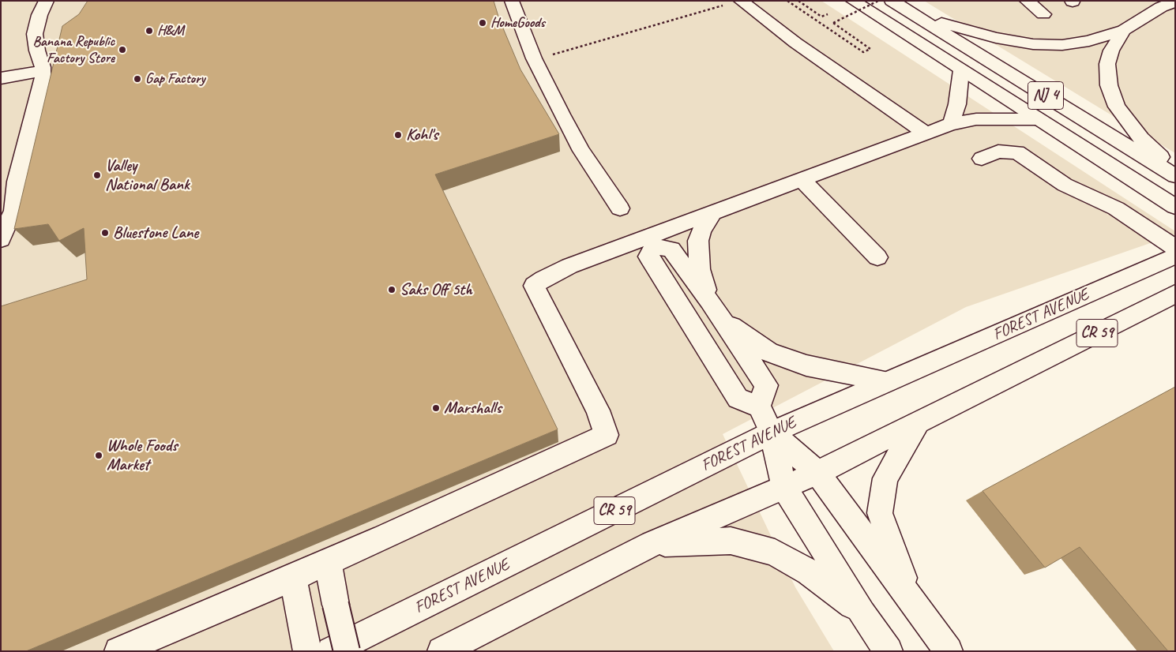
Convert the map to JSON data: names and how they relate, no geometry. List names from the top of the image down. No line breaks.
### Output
{"streets":{"main road":["NJ 4","FOREST AVENUE","CR 59"]},"places":["HomeGoods","H&M","Banana Republic Factory Store","Gap Factory","Kohl's","Valley National Bank","Bluestone Lane","Saks Off 5th","Marshalls","Whole Foods Market"]}
